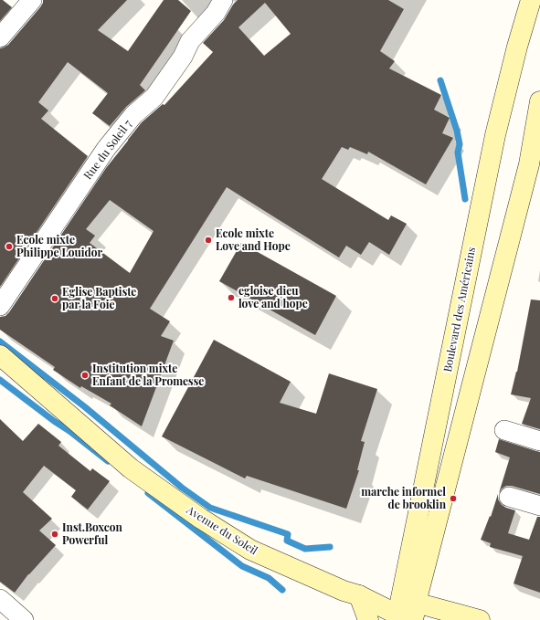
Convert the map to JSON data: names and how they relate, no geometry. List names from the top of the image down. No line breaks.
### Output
{"streets":{"main road":["Boulevard des Américains","Avenue du Soleil"],"street":["Rue du Soleil 7"]},"crossings":[["Boulevard des Américains","Avenue du Soleil"]],"places":["Ecole mixte Love and Hope","Ecole mixte Philippe Louidor","egloise dieu love and hope","Eglise Baptiste par la Foie","Institution mixte Enfant de la Promesse","marche informel de brooklin","Inst.Boxcon Powerful"]}
